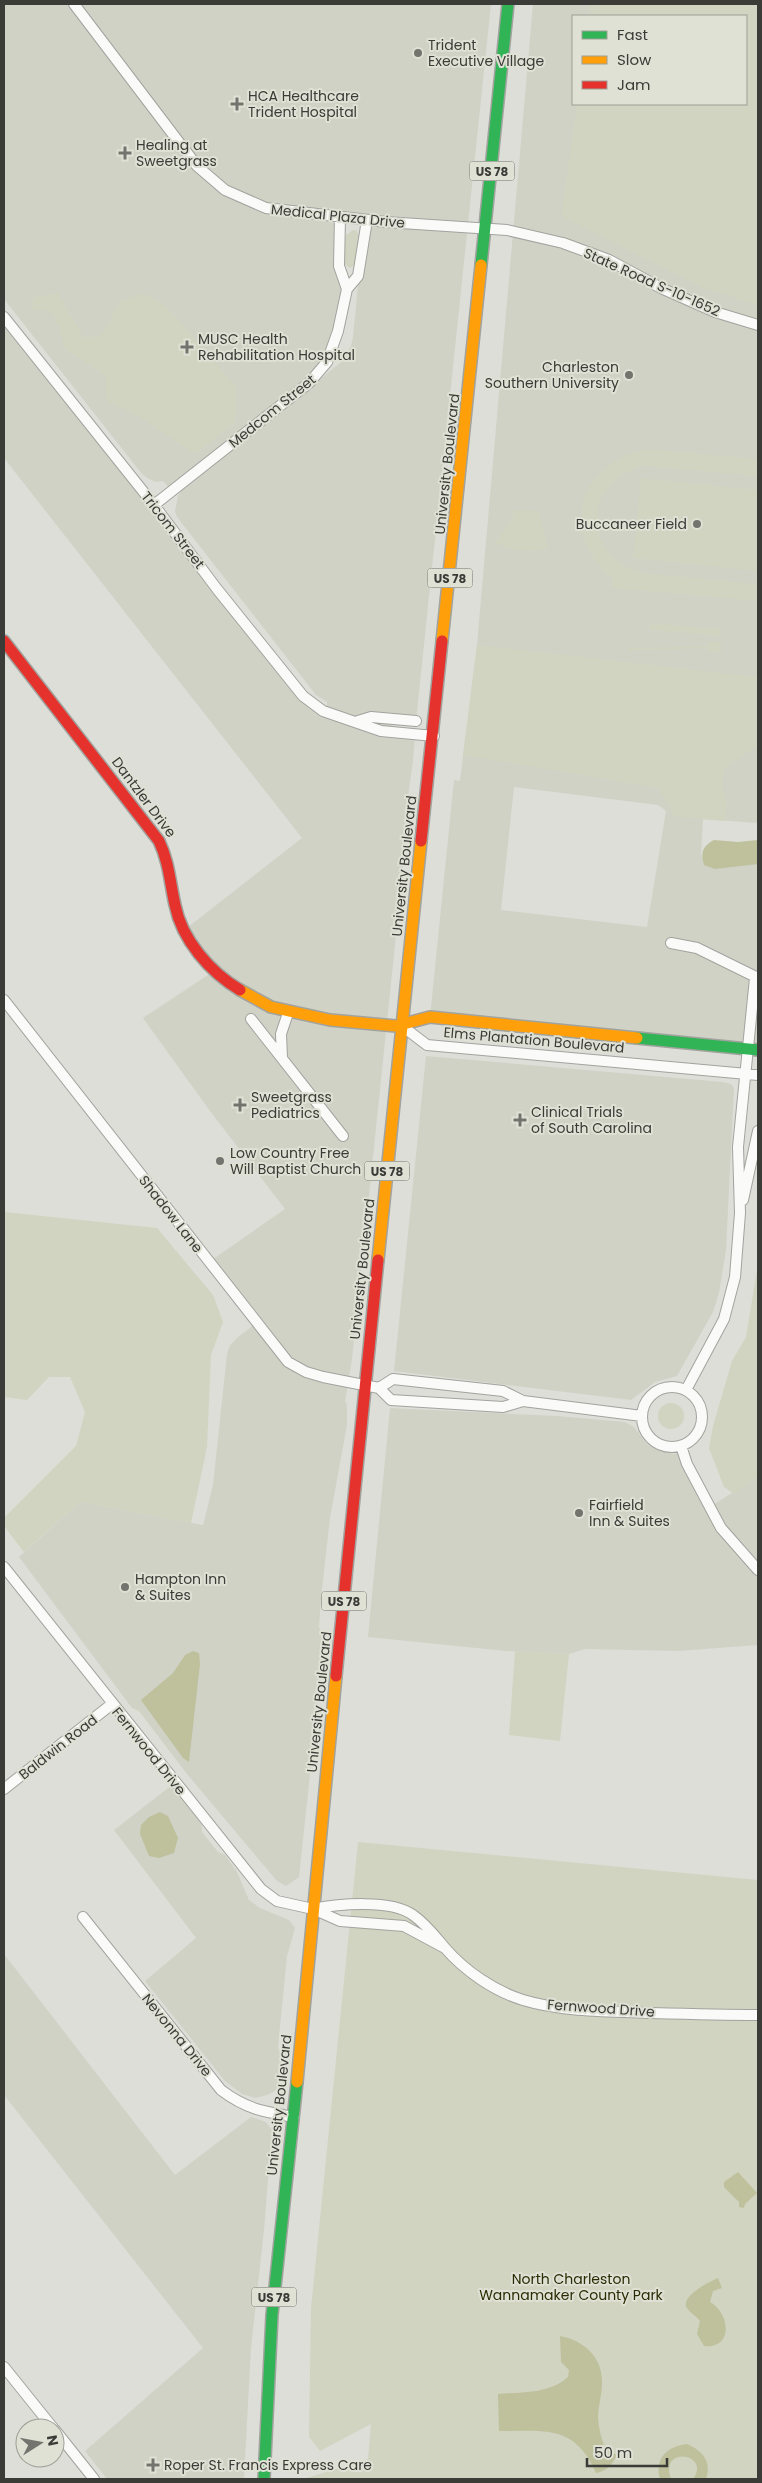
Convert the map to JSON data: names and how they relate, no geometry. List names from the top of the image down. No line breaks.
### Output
{"streets":{"main road":["US 78","University Boulevard","Dantzler Drive","Elms Plantation Boulevard"],"street":["Medical Plaza Drive","State Road S-10-1652","Medcom Street","Tricom Street","Shadow Lane","Baldwin Road","Fernwood Drive","Nevonna Drive"]},"crossings":[["Medical Plaza Drive","State Road S-10-1652"],["Medical Plaza Drive","Medcom Street"],["Medical Plaza Drive","University Boulevard"],["State Road S-10-1652","University Boulevard"],["Medcom Street","Tricom Street"],["University Boulevard","Tricom Street"],["University Boulevard","Dantzler Drive"],["University Boulevard","Elms Plantation Boulevard"],["University Boulevard","Shadow Lane"],["University Boulevard","Fernwood Drive"],["University Boulevard","Nevonna Drive"],["Dantzler Drive","Elms Plantation Boulevard"],["Baldwin Road","Fernwood Drive"]],"parks":["North Charleston Wannamaker County Park"],"places":{"other":["Trident Executive Village","Charleston Southern University","Buccaneer Field","Low Country Free Will Baptist Church","Fairfield Inn & Suites","Hampton Inn & Suites"],"health":["HCA Healthcare Trident Hospital","Healing at Sweetgrass","MUSC Health Rehabilitation Hospital","Sweetgrass Pediatrics","Clinical Trials of South Carolina","Roper St. Francis Express Care"]},"legend":["Fast","Slow","Jam"],"scale_bar":"50 m","north":"right"}
